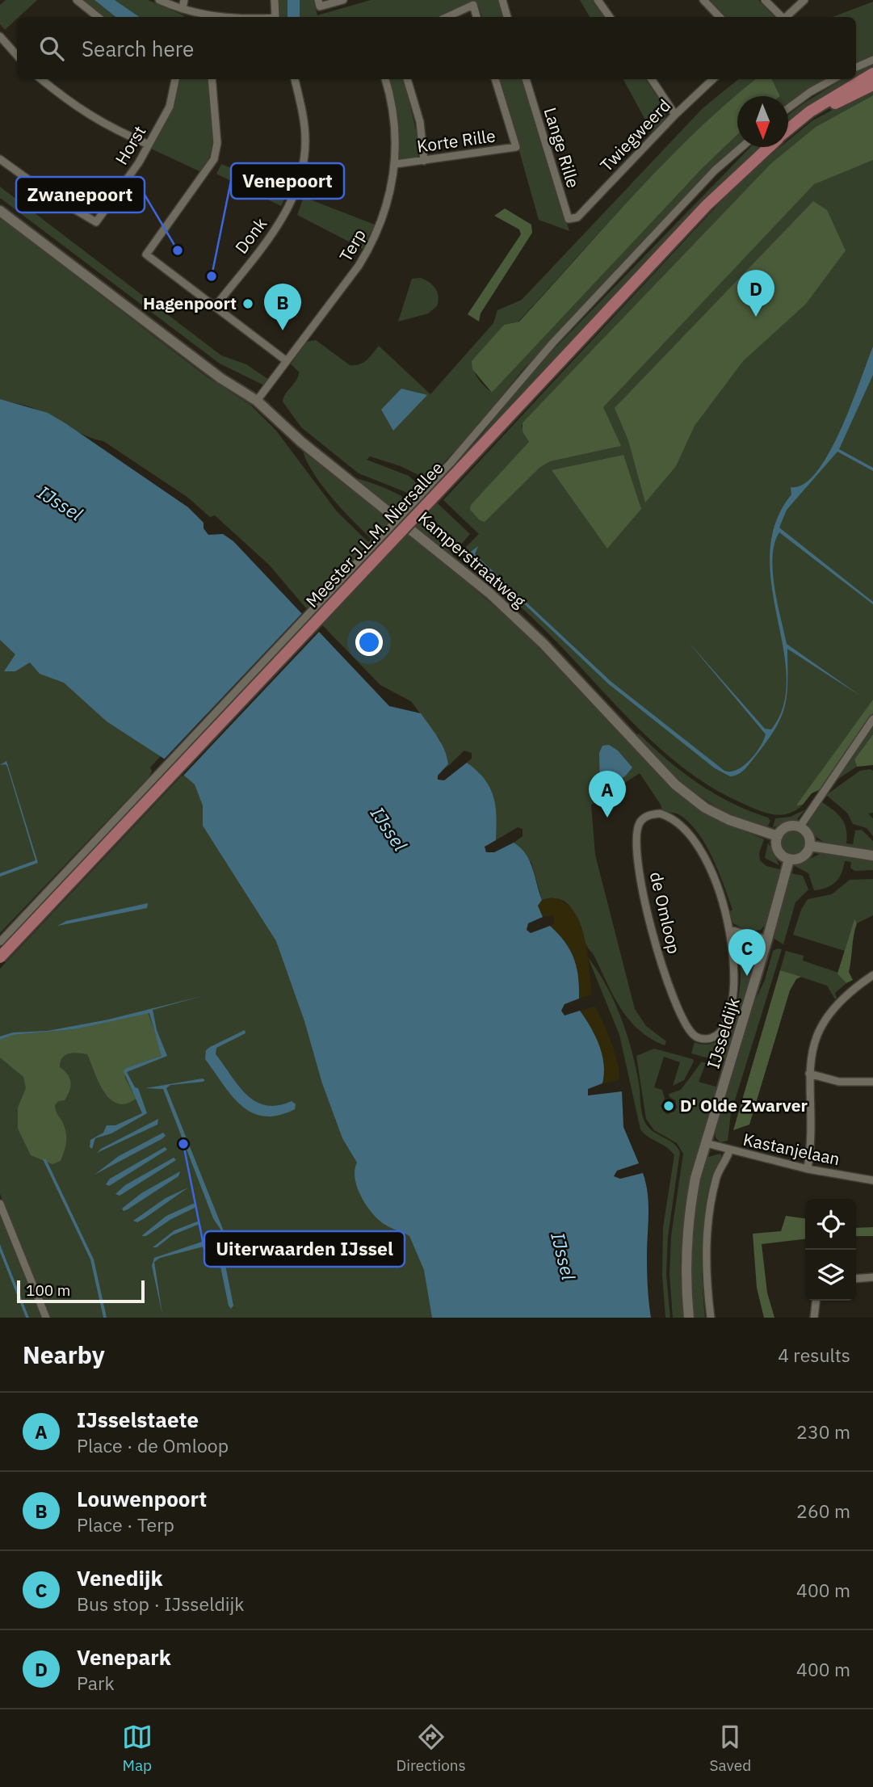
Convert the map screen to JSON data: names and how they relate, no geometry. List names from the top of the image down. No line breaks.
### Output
{"streets":{"main road":["Meester J.L.M. Niersallee","Kamperstraatweg","IJsseldijk"],"street":["Twiegweerd","Korte Rille","Horst","Lange Rille","Donk","Terp","de Omloop","Kastanjelaan"]},"crossings":[["Twiegweerd","Lange Rille"],["Korte Rille","Terp"],["Terp","Kamperstraatweg"],["Kamperstraatweg","IJsseldijk"],["IJsseldijk","Kastanjelaan"]],"water":["IJssel"],"places":["Zwanepoort","Venepoort","Hagenpoort","D' Olde Zwarver","Uiterwaarden IJssel"],"scale_bar":"100 m","north":"bottom","page":{"search":"Search here","pins":["D","B","A","C"],"scale":"100 m","heading":["Nearby","4 results"],"list":[{"mark":"A","name":"IJsselstaete","note":"Place · de Omloop","value":"230 m"},{"mark":"B","name":"Louwenpoort","note":"Place · Terp","value":"260 m"},{"mark":"C","name":"Venedijk","note":"Bus stop · IJsseldijk","value":"400 m"},{"mark":"D","name":"Venepark","note":"Park","value":"400 m"}],"nav":["Map","Directions","Saved"]}}
